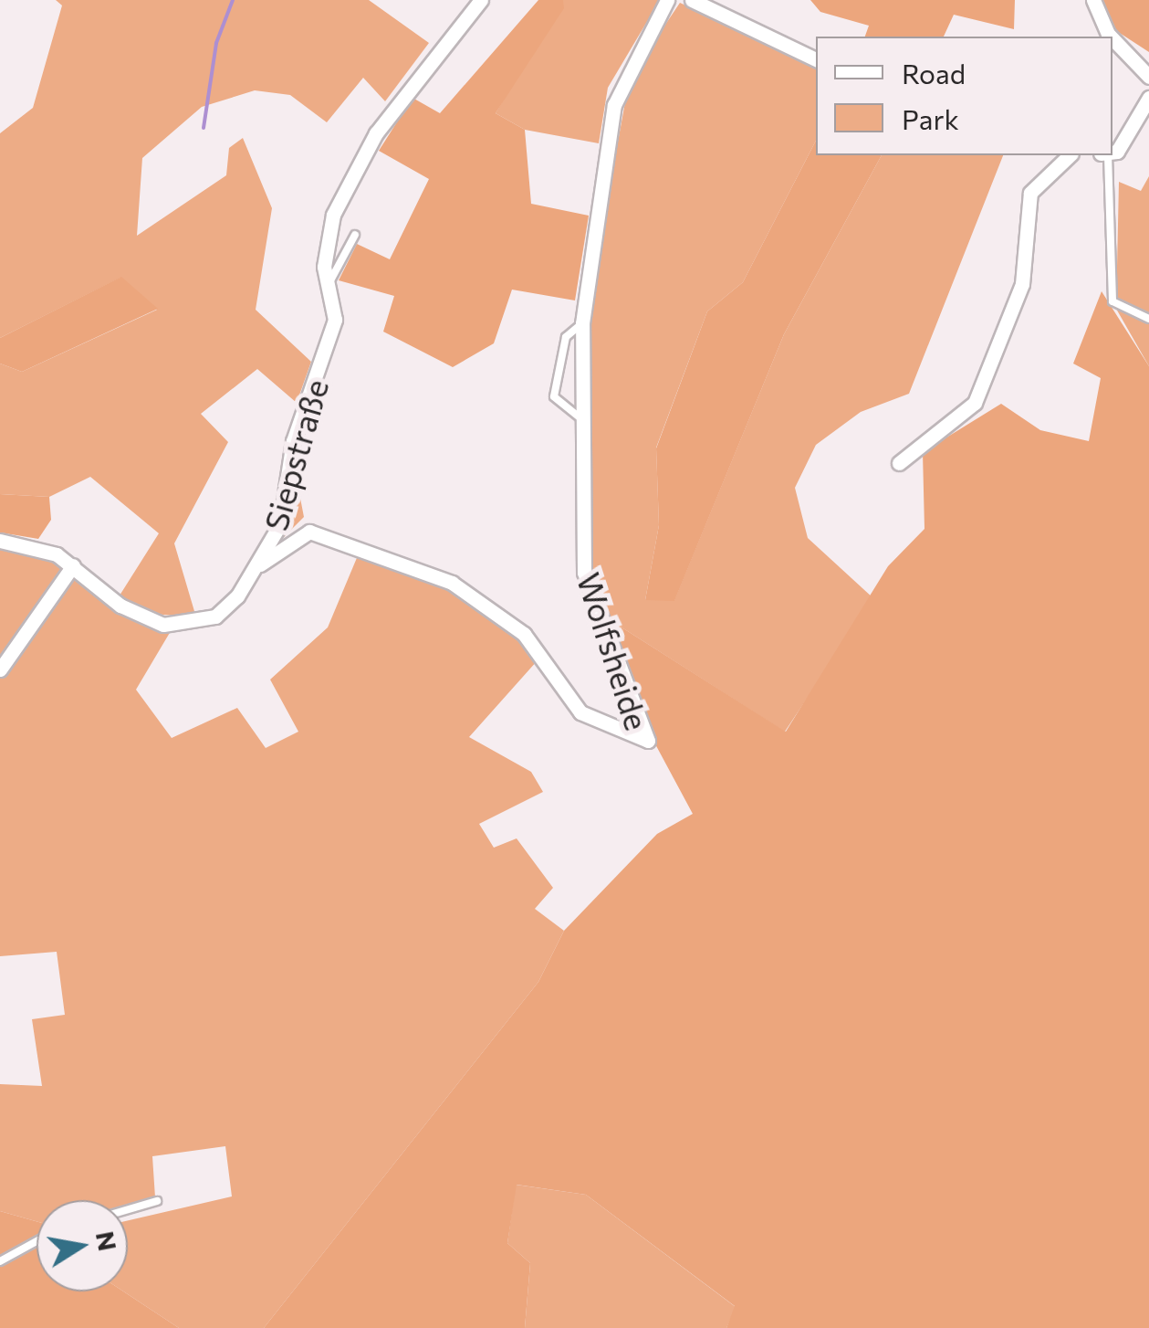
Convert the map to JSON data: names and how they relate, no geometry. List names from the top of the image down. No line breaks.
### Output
{"streets":{"street":["Siepstraße","Wolfsheide"]},"crossings":[["Siepstraße","Wolfsheide"]],"legend":["Road","Park"],"north":"right"}
